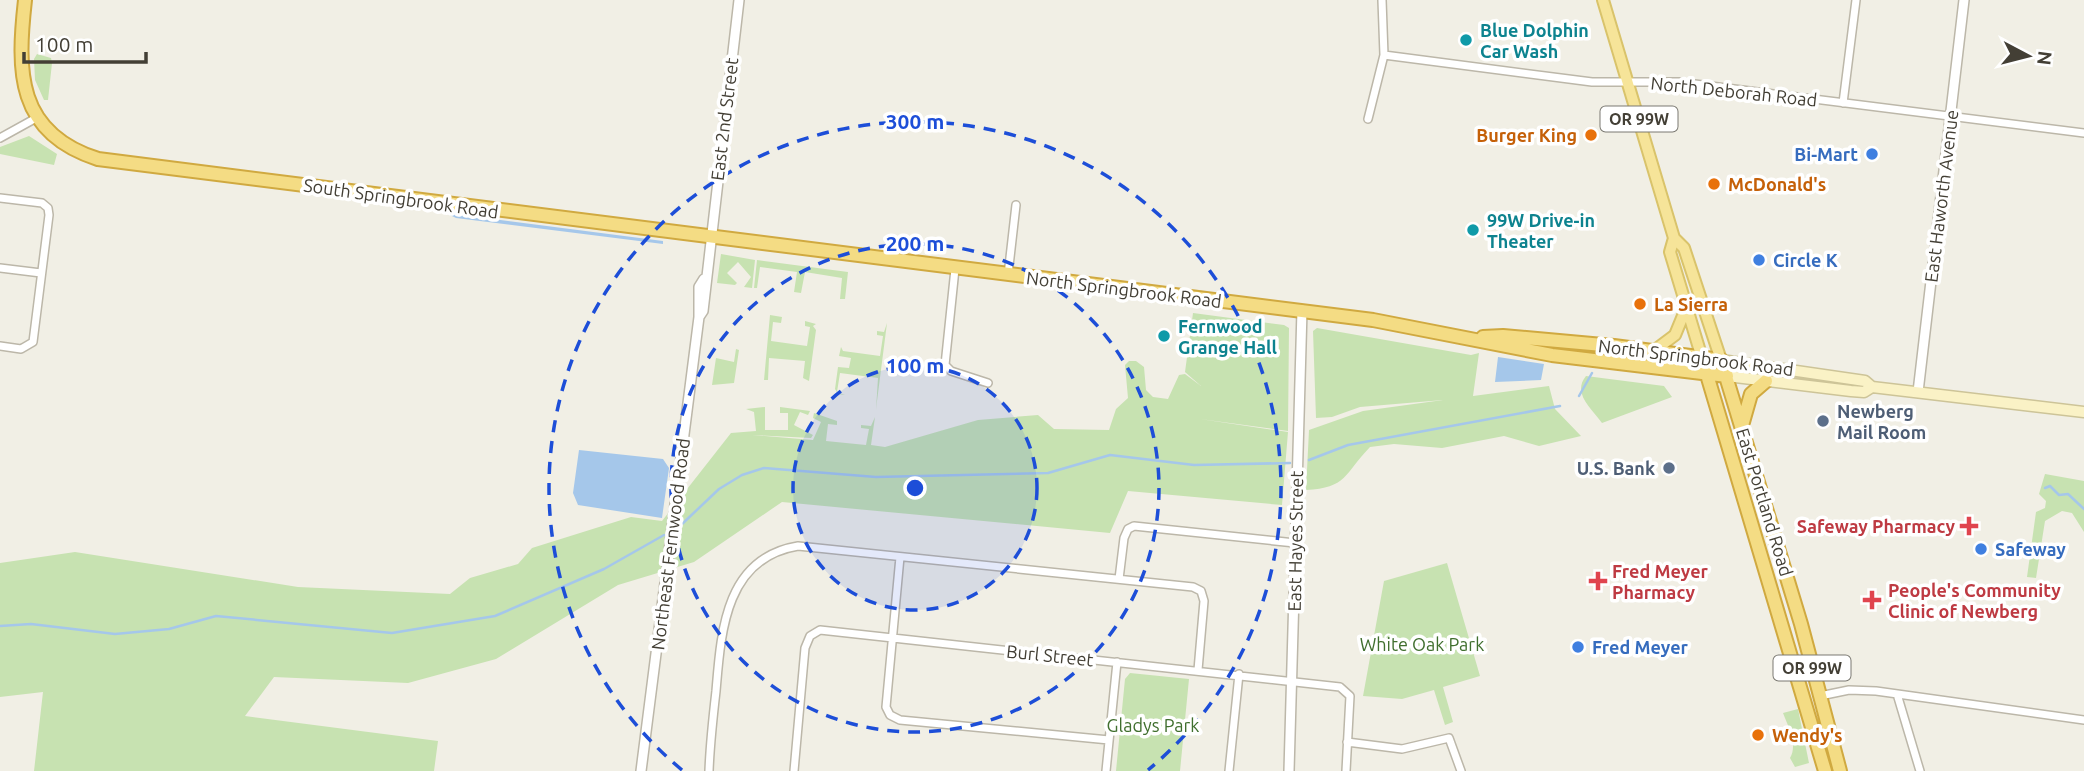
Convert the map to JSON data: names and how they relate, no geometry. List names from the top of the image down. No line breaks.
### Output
{"streets":{"highway":["OR 99W","South Springbrook Road","North Springbrook Road","East Portland Road"],"street":["North Deborah Road","East 2nd Street","East Haworth Avenue","East Hayes Street","Northeast Fernwood Road","Burl Street"]},"crossings":[["North Deborah Road","East Haworth Avenue"],["North Deborah Road","East Portland Road"],["East 2nd Street","South Springbrook Road"],["East 2nd Street","Northeast Fernwood Road"],["East Haworth Avenue","North Springbrook Road"],["South Springbrook Road","North Springbrook Road"],["South Springbrook Road","Northeast Fernwood Road"],["North Springbrook Road","East Portland Road"],["North Springbrook Road","East Hayes Street"],["East Hayes Street","Burl Street"]],"parks":["White Oak Park","Gladys Park"],"places":{"other":["Blue Dolphin Car Wash","Burger King","Bi-Mart","McDonald's","99W Drive-in Theater","Circle K","La Sierra","Fernwood Grange Hall","Newberg Mail Room","U.S. Bank","Safeway","Fred Meyer","Wendy's"],"health":["Safeway Pharmacy","Fred Meyer Pharmacy","People's Community Clinic of Newberg"]},"scale_bar":"100 m","north":"right","rings":["300 m","200 m","100 m"]}
